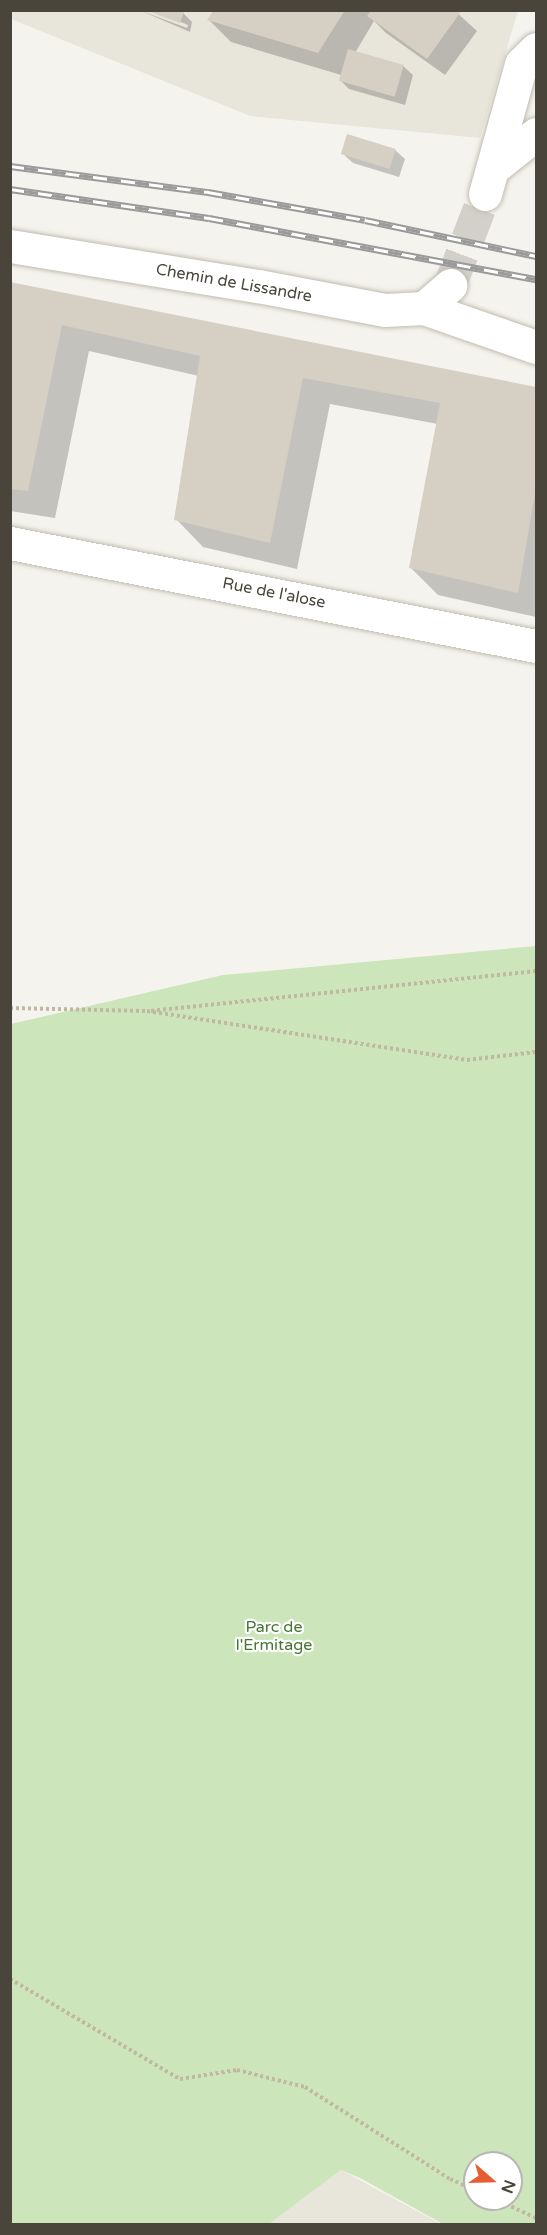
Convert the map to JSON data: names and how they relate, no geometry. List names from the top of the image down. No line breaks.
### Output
{"streets":{"street":["Chemin de Lissandre","Rue de l'alose"]},"parks":["Parc de l'Ermitage"],"north":"right"}
